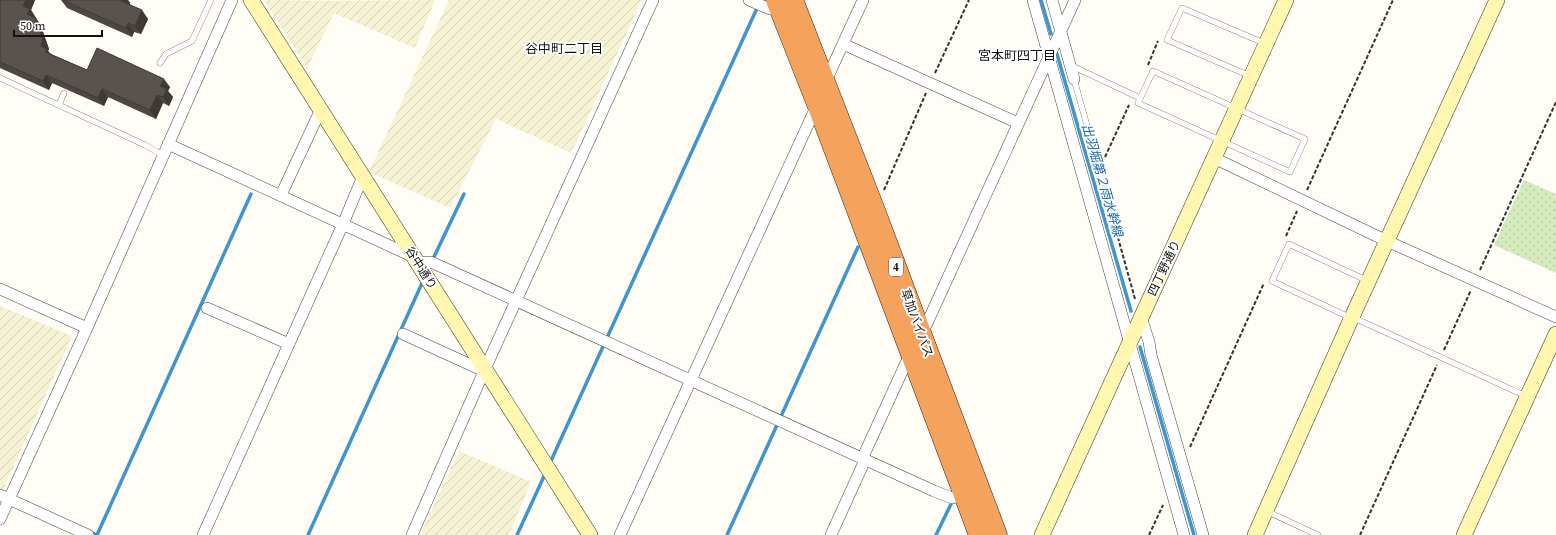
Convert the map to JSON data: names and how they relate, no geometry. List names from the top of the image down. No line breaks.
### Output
{"streets":{"highway":["4","草加バイパス"],"street":["谷中通り","四丁野通り"]},"districts":["谷中町二丁目","宮本町四丁目"],"water":["出羽堀第２雨水幹線"],"scale_bar":"50 m"}
